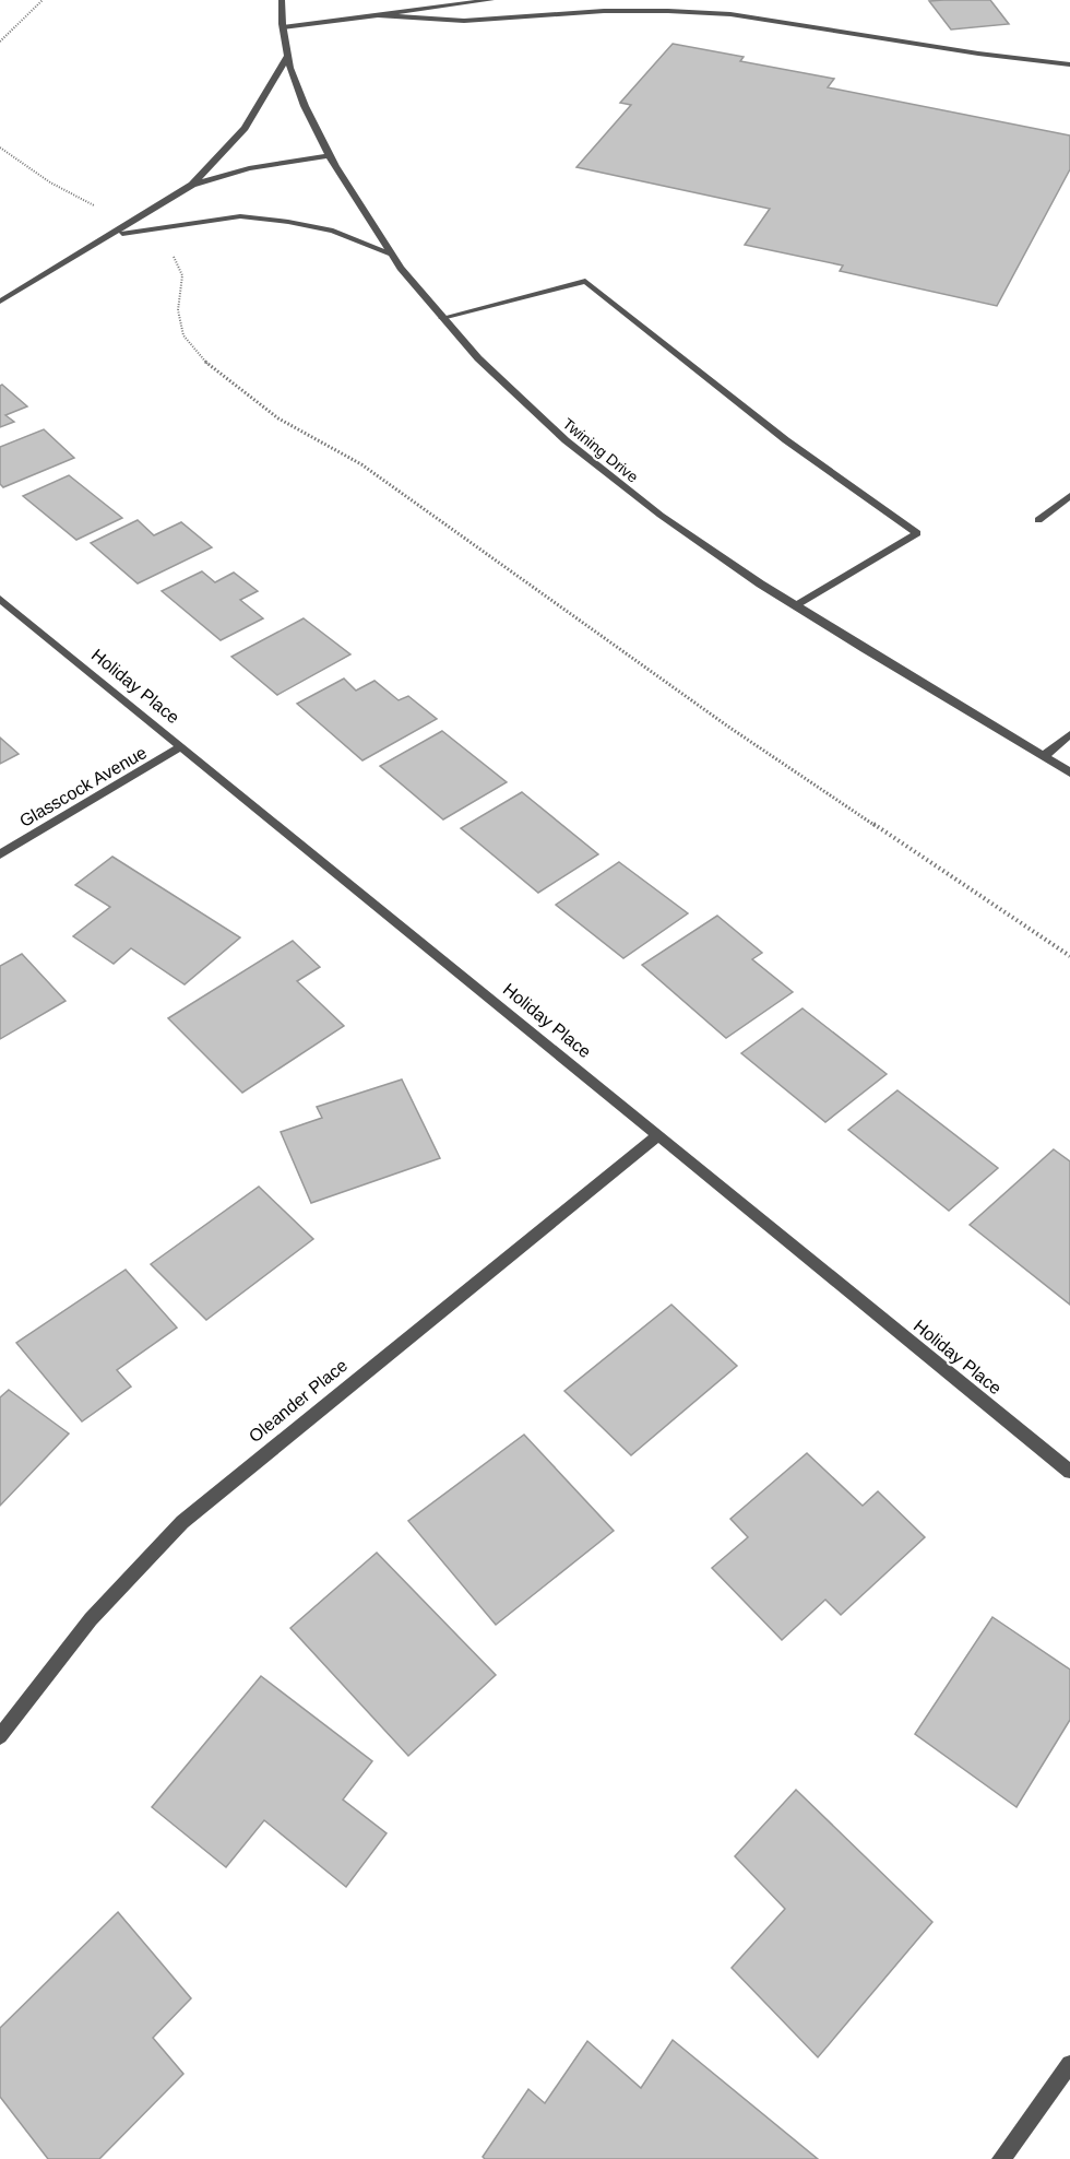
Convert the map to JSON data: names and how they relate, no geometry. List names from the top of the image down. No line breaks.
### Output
{"streets":{"street":["Twining Drive","Holiday Place","Glasscock Avenue","Oleander Place"]},"crossings":[["Holiday Place","Glasscock Avenue"],["Holiday Place","Oleander Place"]]}
